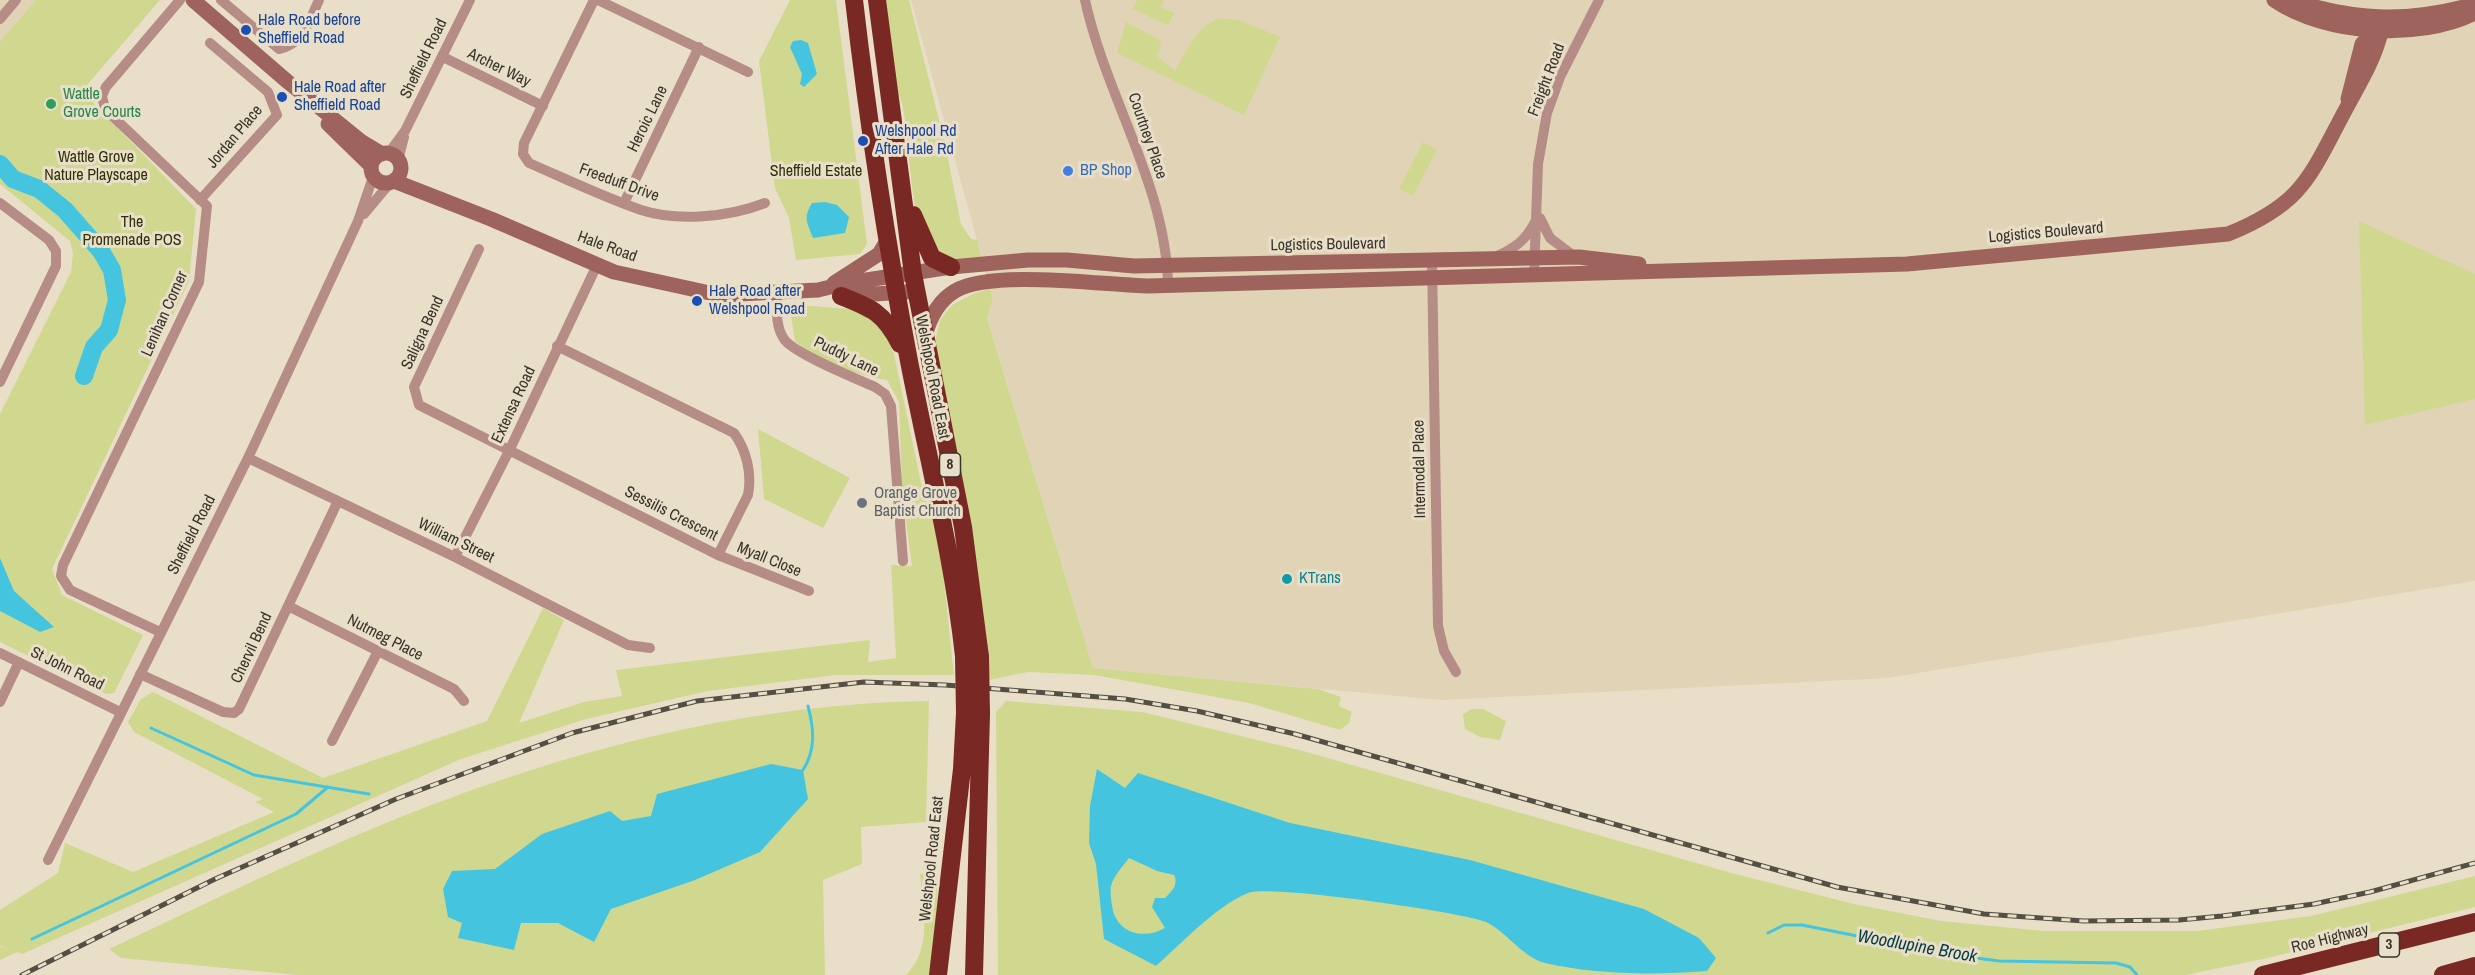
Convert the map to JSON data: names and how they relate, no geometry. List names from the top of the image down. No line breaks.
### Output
{"streets":{"highway":["Welshpool Road East","8","Roe Highway","3"],"street":["Sheffield Road","Archer Way","Freight Road","Heroic Lane","Courtney Place","Jordan Place","Freeduff Drive","Logistics Boulevard","Hale Road","Lenihan Corner","Saligna Bend","Puddy Lane","Extensa Road","Intermodal Place","Sessilis Crescent","William Street","Myall Close","Nutmeg Place","Chervil Bend","St John Road"]},"crossings":[["Sheffield Road","Archer Way"],["Sheffield Road","Hale Road"],["Sheffield Road","Lenihan Corner"],["Sheffield Road","William Street"],["Sheffield Road","Chervil Bend"],["Sheffield Road","St John Road"],["Archer Way","Freeduff Drive"],["Freight Road","Logistics Boulevard"],["Heroic Lane","Freeduff Drive"],["Courtney Place","Logistics Boulevard"],["Jordan Place","Lenihan Corner"],["Logistics Boulevard","Hale Road"],["Logistics Boulevard","Welshpool Road East"],["Logistics Boulevard","8"],["Logistics Boulevard","Intermodal Place"],["Hale Road","Puddy Lane"],["Hale Road","Welshpool Road East"],["Hale Road","Extensa Road"],["Hale Road","8"],["Saligna Bend","Extensa Road"],["Saligna Bend","Sessilis Crescent"],["Welshpool Road East","8"],["Extensa Road","Sessilis Crescent"],["Extensa Road","William Street"],["Sessilis Crescent","Myall Close"],["William Street","Chervil Bend"],["Nutmeg Place","Chervil Bend"]],"water":["Woodlupine Brook"],"parks":["Wattle Grove Nature Playscape","Sheffield Estate","The Promenade POS"],"places":["Hale Road before Sheffield Road","Hale Road after Sheffield Road","Wattle Grove Courts","Welshpool Rd After Hale Rd","BP Shop","Hale Road after Welshpool Road","Orange Grove Baptist Church","KTrans"]}
